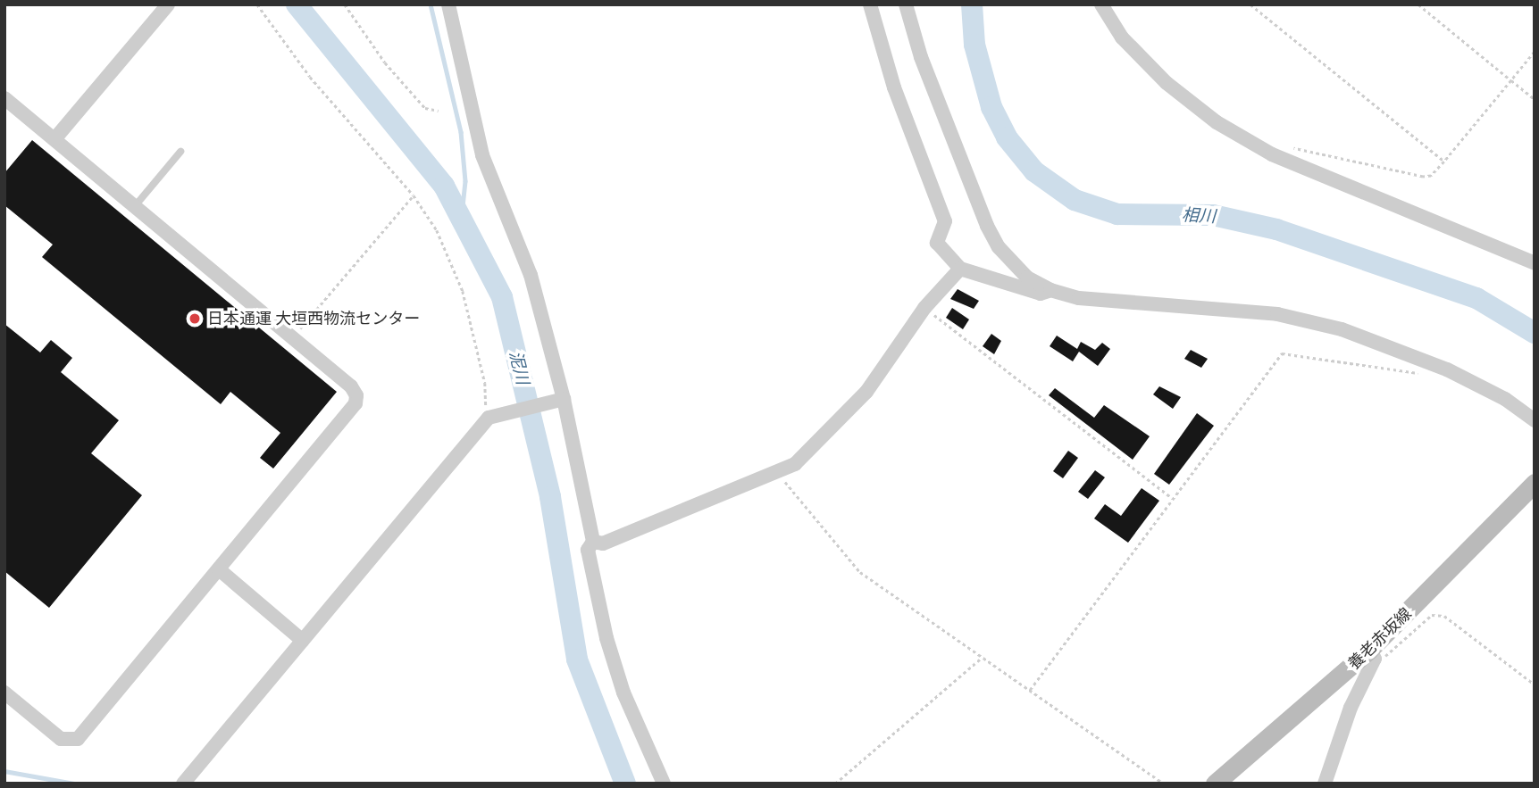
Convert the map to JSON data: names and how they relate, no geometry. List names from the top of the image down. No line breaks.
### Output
{"streets":{"main road":["養老赤坂線"]},"water":["相川","泥川"],"places":["日本通運 大垣西物流センター"]}
